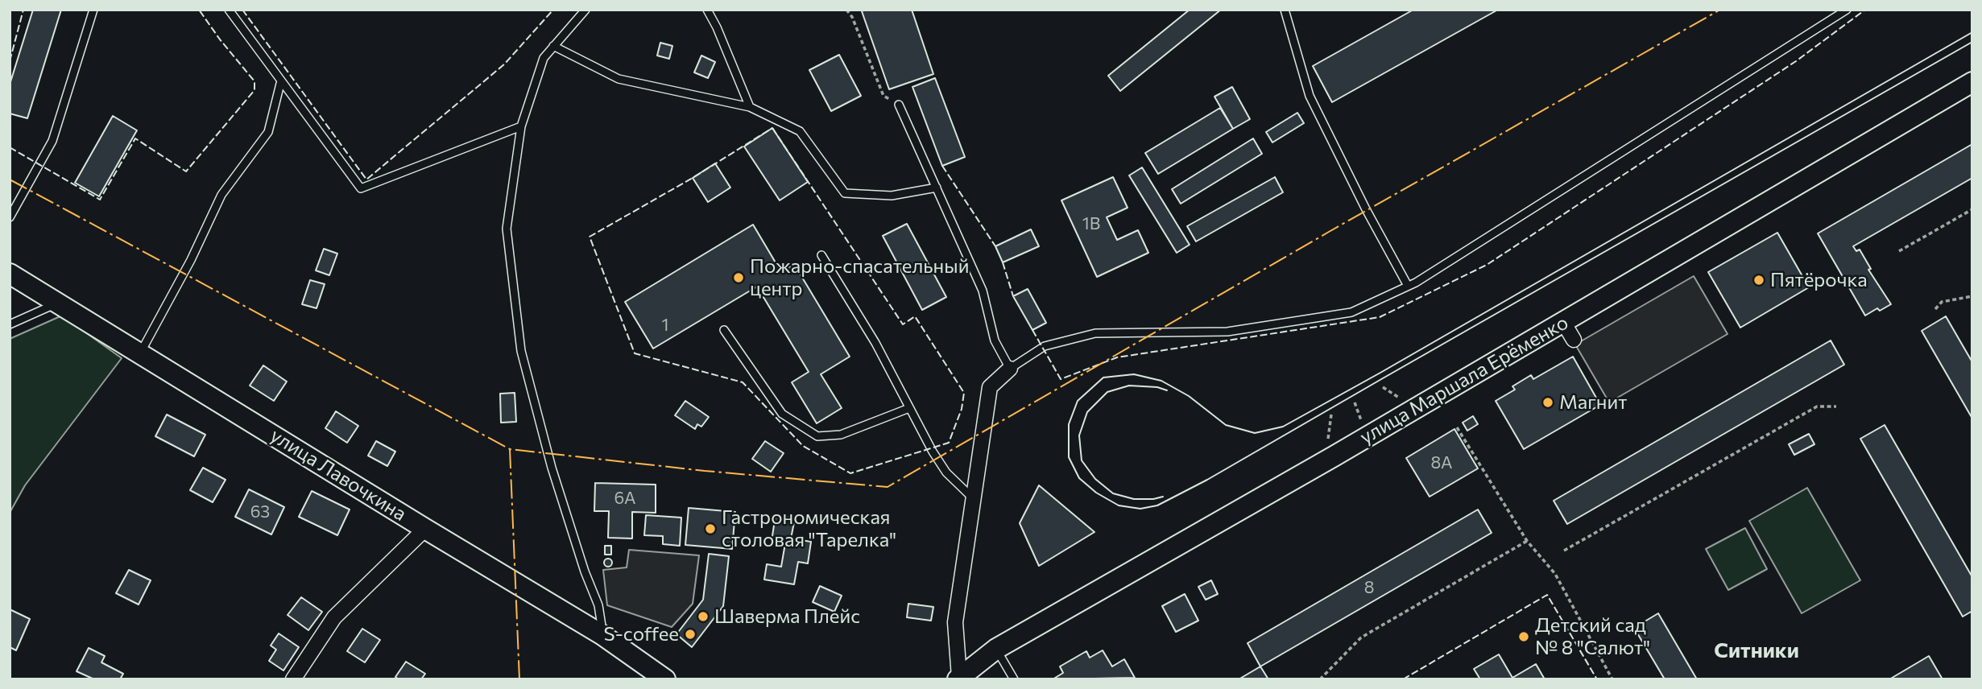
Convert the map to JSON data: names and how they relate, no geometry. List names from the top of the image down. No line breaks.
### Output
{"streets":{"main road":["улица Маршала Ерёменко","улица Лавочкина"]},"districts":["Ситники"],"places":["Пожарно-спасательный центр","Пятёрочка","Магнит","Гастрономическая столовая \"Тарелка\"","Шаверма Плейс","S-coffee","Детский сад № 8 \"Салют\""],"house_numbers":["1В","1","8А","6А","63","8"]}
